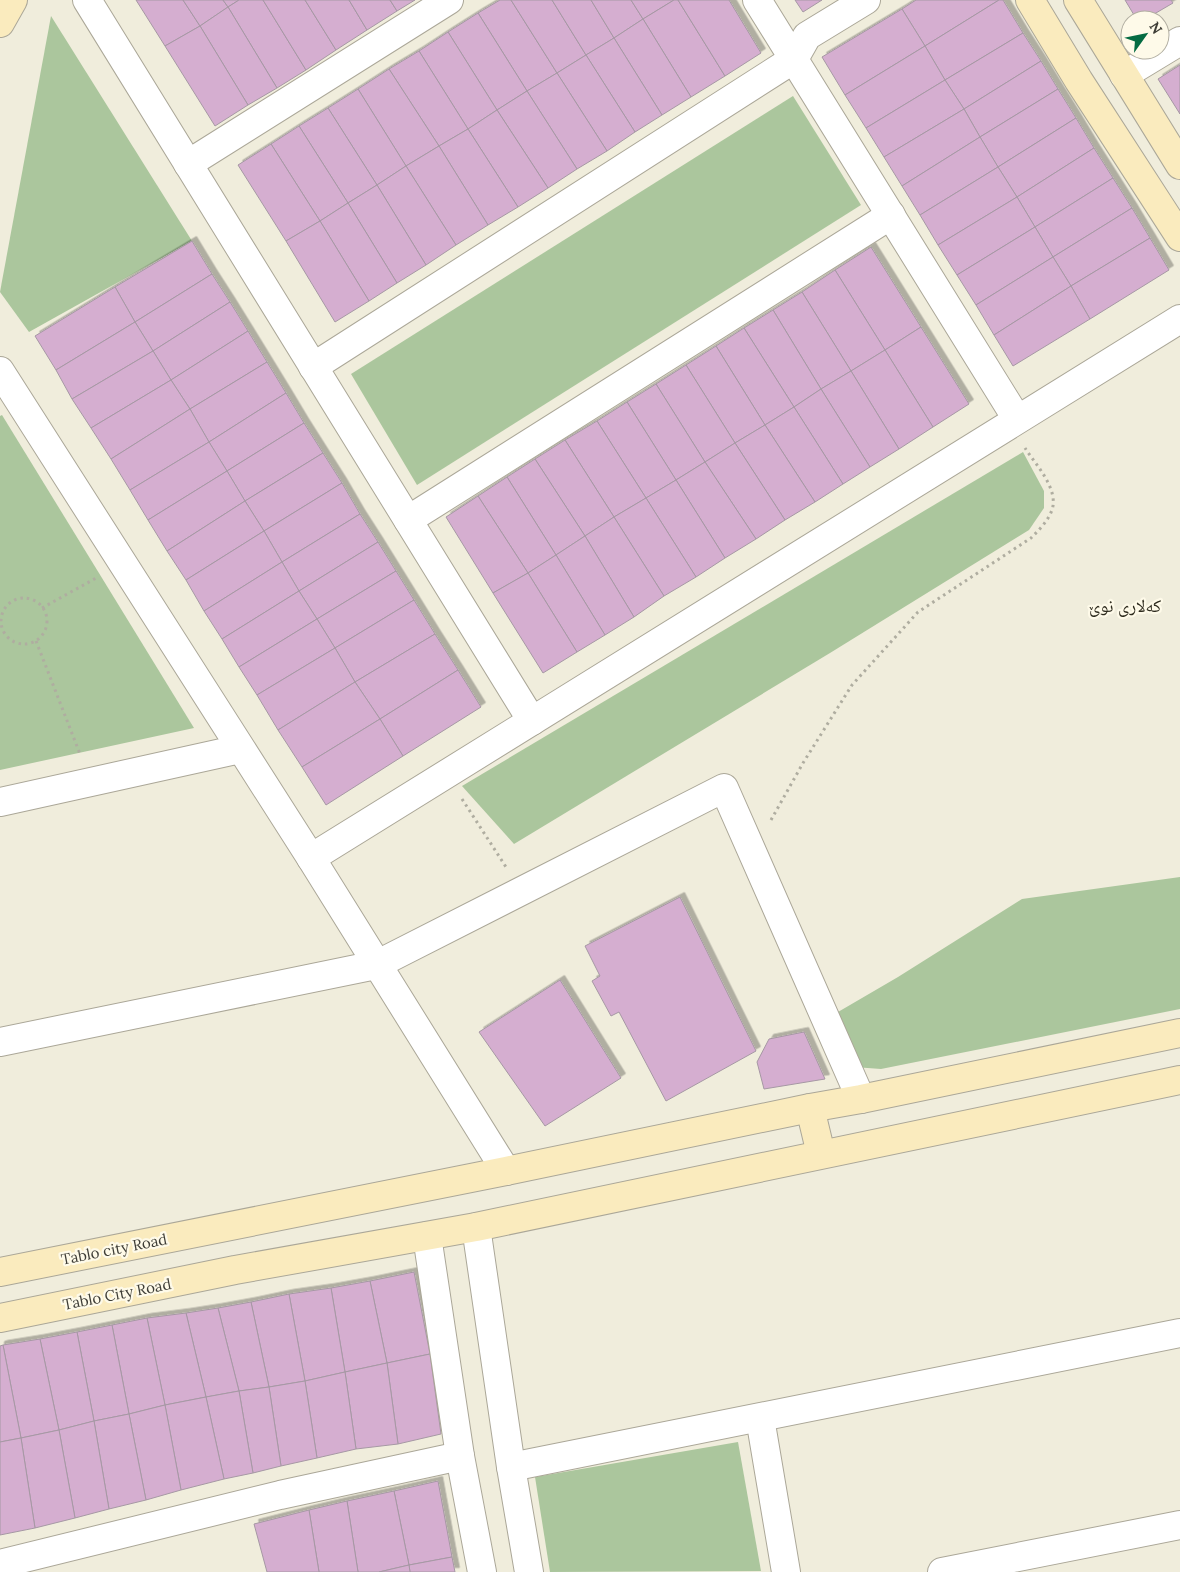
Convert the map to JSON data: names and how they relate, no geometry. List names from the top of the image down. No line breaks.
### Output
{"streets":{"street":["Tablo city Road","Tablo City Road"]},"districts":["کەلاری نوێ"],"north":"top right"}
